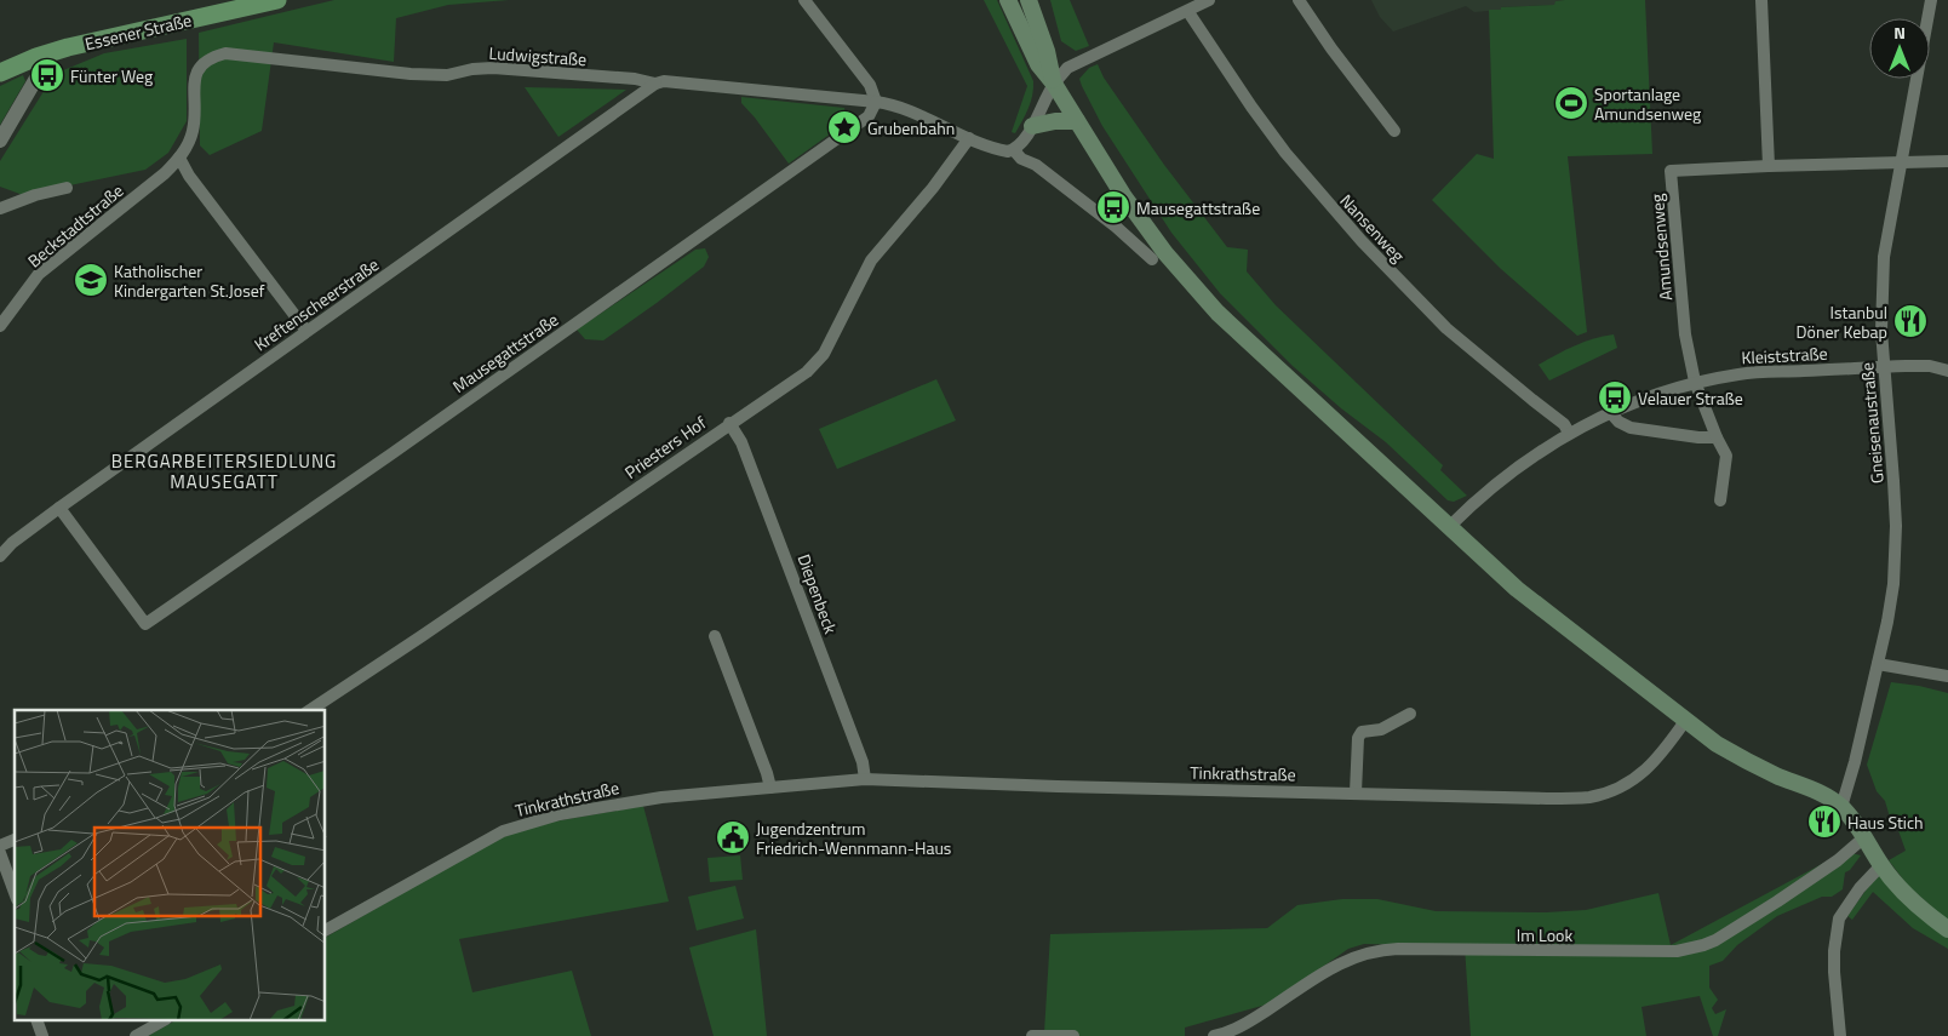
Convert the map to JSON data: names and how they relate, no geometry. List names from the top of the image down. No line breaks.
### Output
{"streets":{"main road":["Essener Straße"],"street":["Ludwigstraße","Beckstadtstraße","Nansenweg","Amundsenweg","Kreftenscheerstraße","Mausegattstraße","Kleiststraße","Gneisenaustraße","Priesters Hof","Diepenbeck","Tinkrathstraße","Im Look"]},"crossings":[["Ludwigstraße","Beckstadtstraße"],["Ludwigstraße","Kreftenscheerstraße"],["Ludwigstraße","Mausegattstraße"],["Nansenweg","Kleiststraße"],["Amundsenweg","Kleiststraße"],["Amundsenweg","Gneisenaustraße"],["Kreftenscheerstraße","Mausegattstraße"],["Kleiststraße","Gneisenaustraße"],["Priesters Hof","Diepenbeck"],["Diepenbeck","Tinkrathstraße"]],"districts":["BERGARBEITERSIEDLUNG MAUSEGATT"],"places":{"bus stop":["Fünter Weg","Mausegattstraße","Velauer Straße"],"sports":["Sportanlage Amundsenweg"],"place":["Grubenbahn"],"school or university":["Katholischer Kindergarten St.Josef"],"restaurant":["Istanbul Döner Kebap","Haus Stich"],"public building":["Jugendzentrum Friedrich-Wennmann-Haus"]},"north":"top"}
